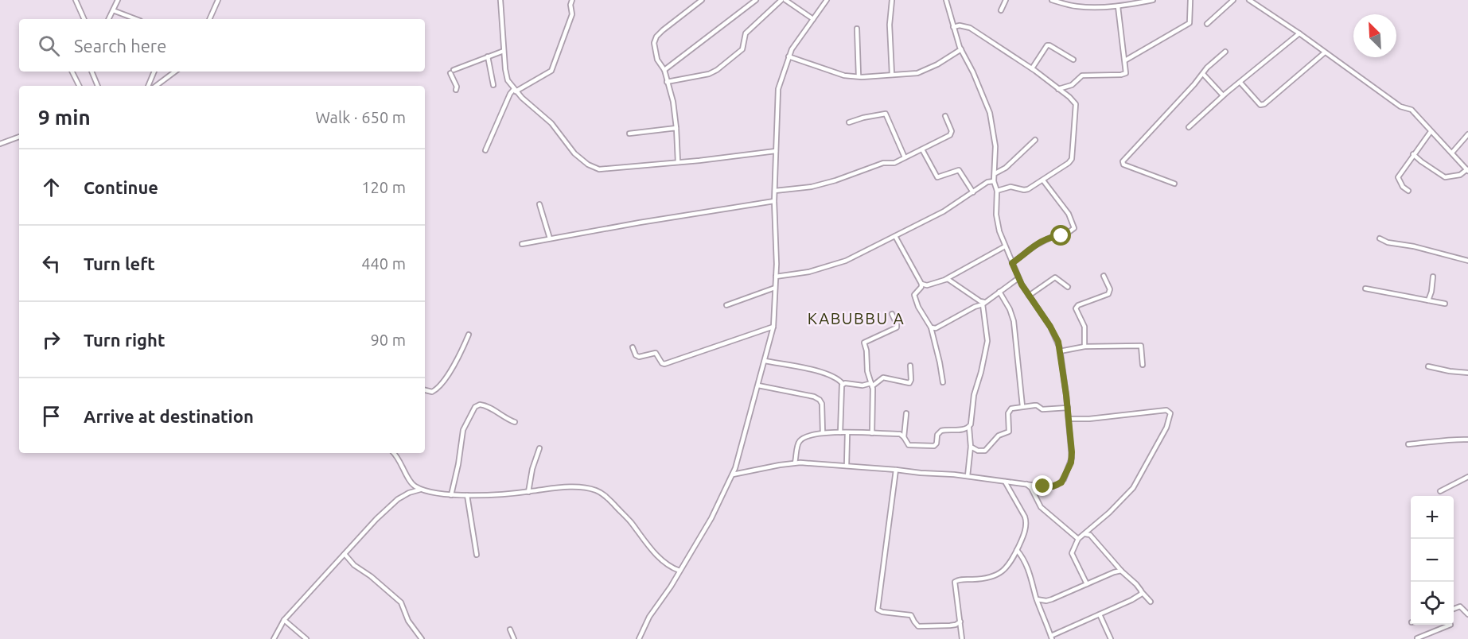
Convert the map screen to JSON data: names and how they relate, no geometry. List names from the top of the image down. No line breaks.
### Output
{"districts":["KABUBBU A"],"north":"top left","page":{"search":"Search here","heading":["9 min","Walk · 650 m"],"list":[["Continue","120 m"],["Turn left","440 m"],["Turn right","90 m"],"Arrive at destination"],"map_buttons":["+","−"]}}
